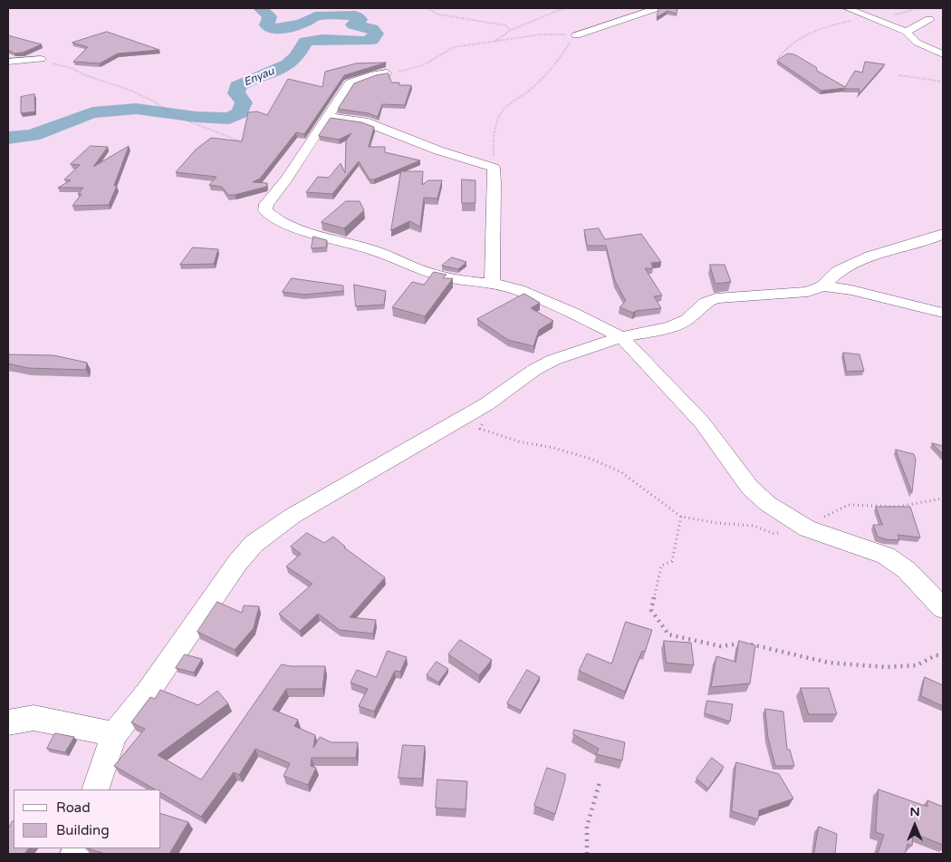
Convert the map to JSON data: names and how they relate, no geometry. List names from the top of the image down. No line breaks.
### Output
{"water":["Enyau"],"legend":["Road","Building"],"north":"top"}
